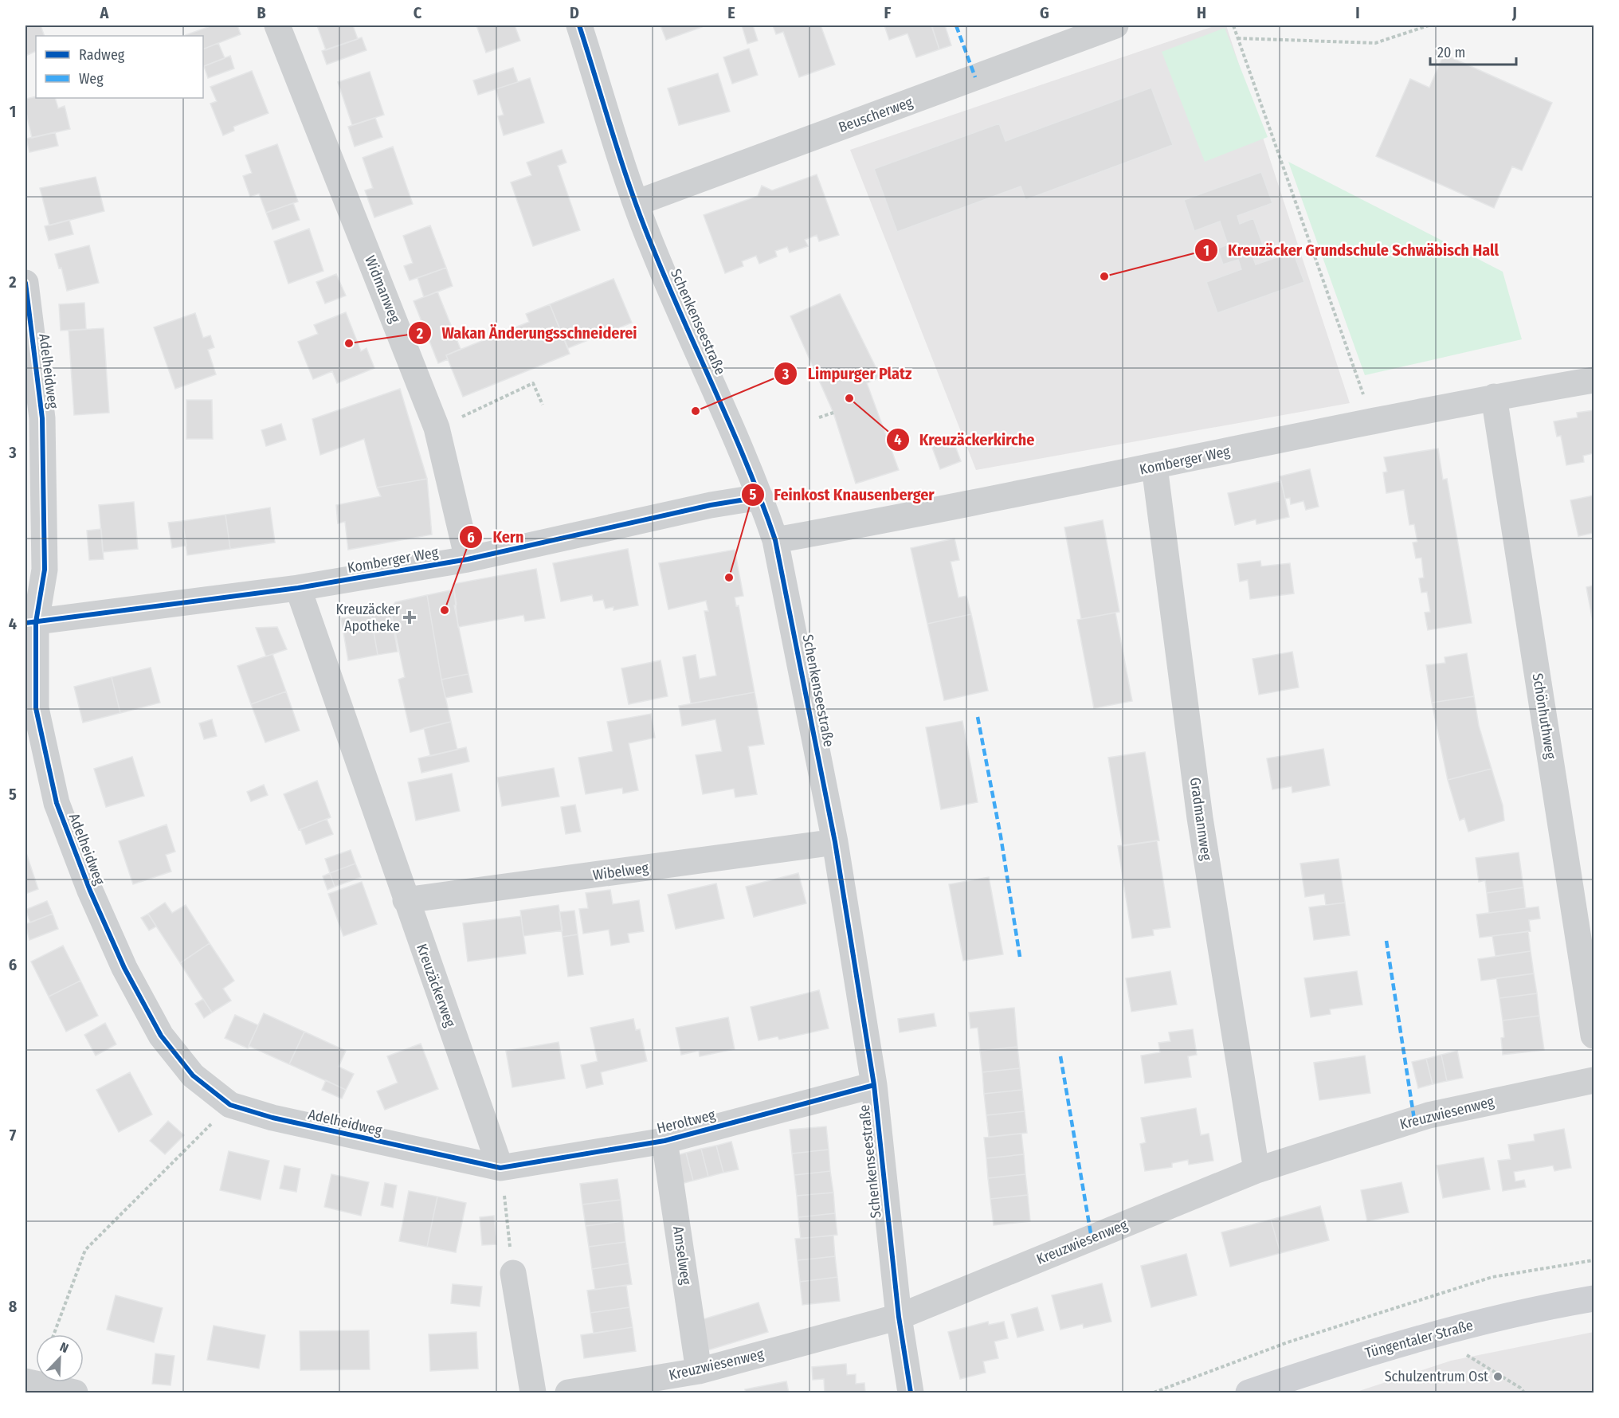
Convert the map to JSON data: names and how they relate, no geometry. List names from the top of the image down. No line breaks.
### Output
{"streets":{"street":["Beuscherweg","Widmanweg","Schenkenseestraße","Adelheidweg","Komberger Weg","Schönhuthweg","Gradmannweg","Wibelweg","Kreuzäckerweg","Kreuzwiesenweg","Heroltweg","Amselweg","Tüngentaler Straße"]},"crossings":[["Beuscherweg","Schenkenseestraße"],["Widmanweg","Komberger Weg"],["Schenkenseestraße","Komberger Weg"],["Schenkenseestraße","Wibelweg"],["Schenkenseestraße","Kreuzwiesenweg"],["Schenkenseestraße","Heroltweg"],["Adelheidweg","Komberger Weg"],["Adelheidweg","Kreuzäckerweg"],["Adelheidweg","Heroltweg"],["Komberger Weg","Schönhuthweg"],["Komberger Weg","Gradmannweg"],["Komberger Weg","Kreuzäckerweg"],["Gradmannweg","Kreuzwiesenweg"],["Wibelweg","Kreuzäckerweg"],["Kreuzäckerweg","Heroltweg"],["Kreuzwiesenweg","Amselweg"],["Heroltweg","Amselweg"]],"places":{"other":["Kreuzäcker Grundschule Schwäbisch Hall","Wakan Änderungsschneiderei","Kreuzäckerkirche","Limpurger Platz","Feinkost Knausenberger","Kern","Schulzentrum Ost"],"health":["Kreuzäcker Apotheke"]},"legend":["Radweg","Weg"],"scale_bar":"20 m","north":"top right","grid":{"columns":["A","B","C","D","E","F","G","H","I","J"],"rows":["1","2","3","4","5","6","7","8"]}}
